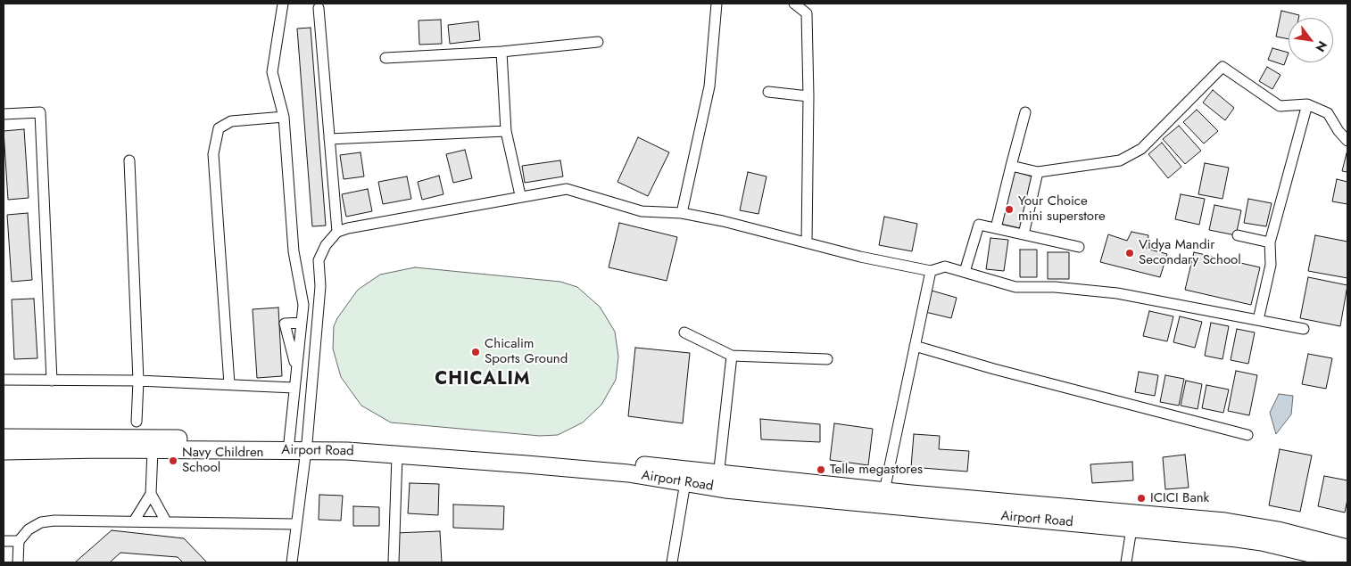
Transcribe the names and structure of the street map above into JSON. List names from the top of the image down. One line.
{"streets":{"highway":["Airport Road"]},"districts":["CHICALIM"],"places":["Your Choice mini superstore","Vidya Mandir Secondary School","Chicalim Sports Ground","Navy Children School","Telle megastores","ICICI Bank"],"north":"bottom right"}
